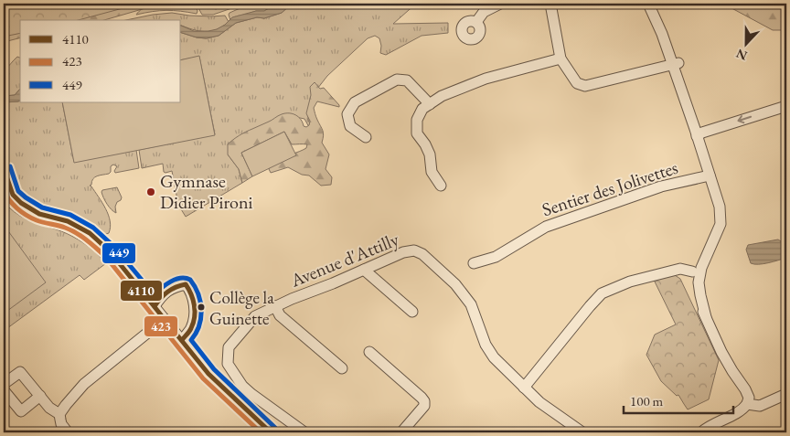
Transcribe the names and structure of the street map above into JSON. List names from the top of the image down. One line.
{"streets":{"street":["Sentier des Jolivettes","Avenue d'Attilly"]},"places":["Gymnase Didier Pironi","Collège la Guinette"],"lines":["transit line 449","transit line 4110","transit line 423"],"legend":["4110","423","449"],"scale_bar":"100 m","north":"bottom"}
